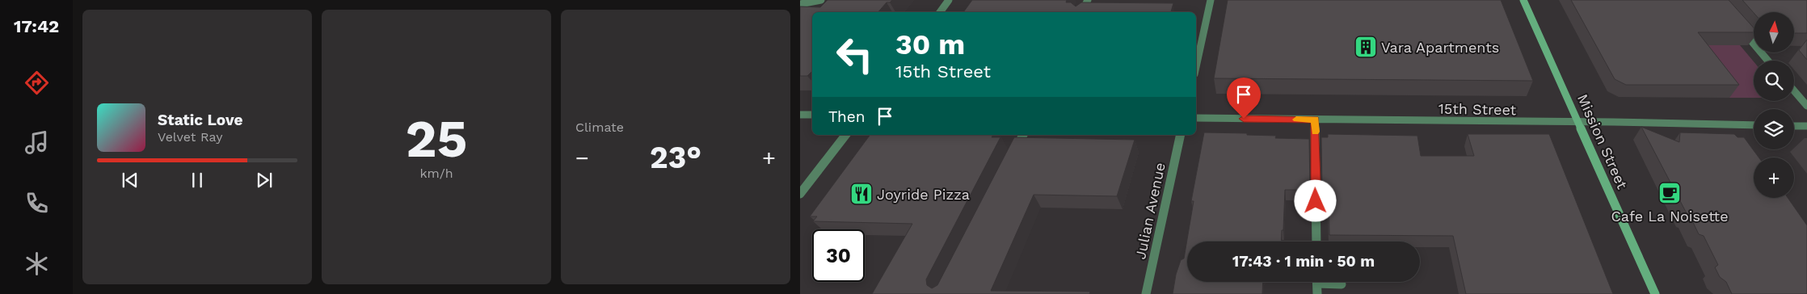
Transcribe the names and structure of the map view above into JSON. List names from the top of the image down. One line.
{"streets":{"main road":["Mission Street"],"street":["15th Street","Julian Avenue"]},"crossings":[["15th Street","Mission Street"]],"places":{"building":["Vara Apartments"],"cafe":["Cafe La Noisette"],"restaurant":["Joyride Pizza"]},"north":"top","page":{"tabs":"17:42","tile":[["25","km/h"],"Climate"],"map_buttons":"+","turn":["30 m","15th Street"],"then":"Then","song":["Static Love","Velvet Ray"],"heat":["−","23°","+"],"limit":"30","trip":"17:43 · 1 min · 50 m"}}
